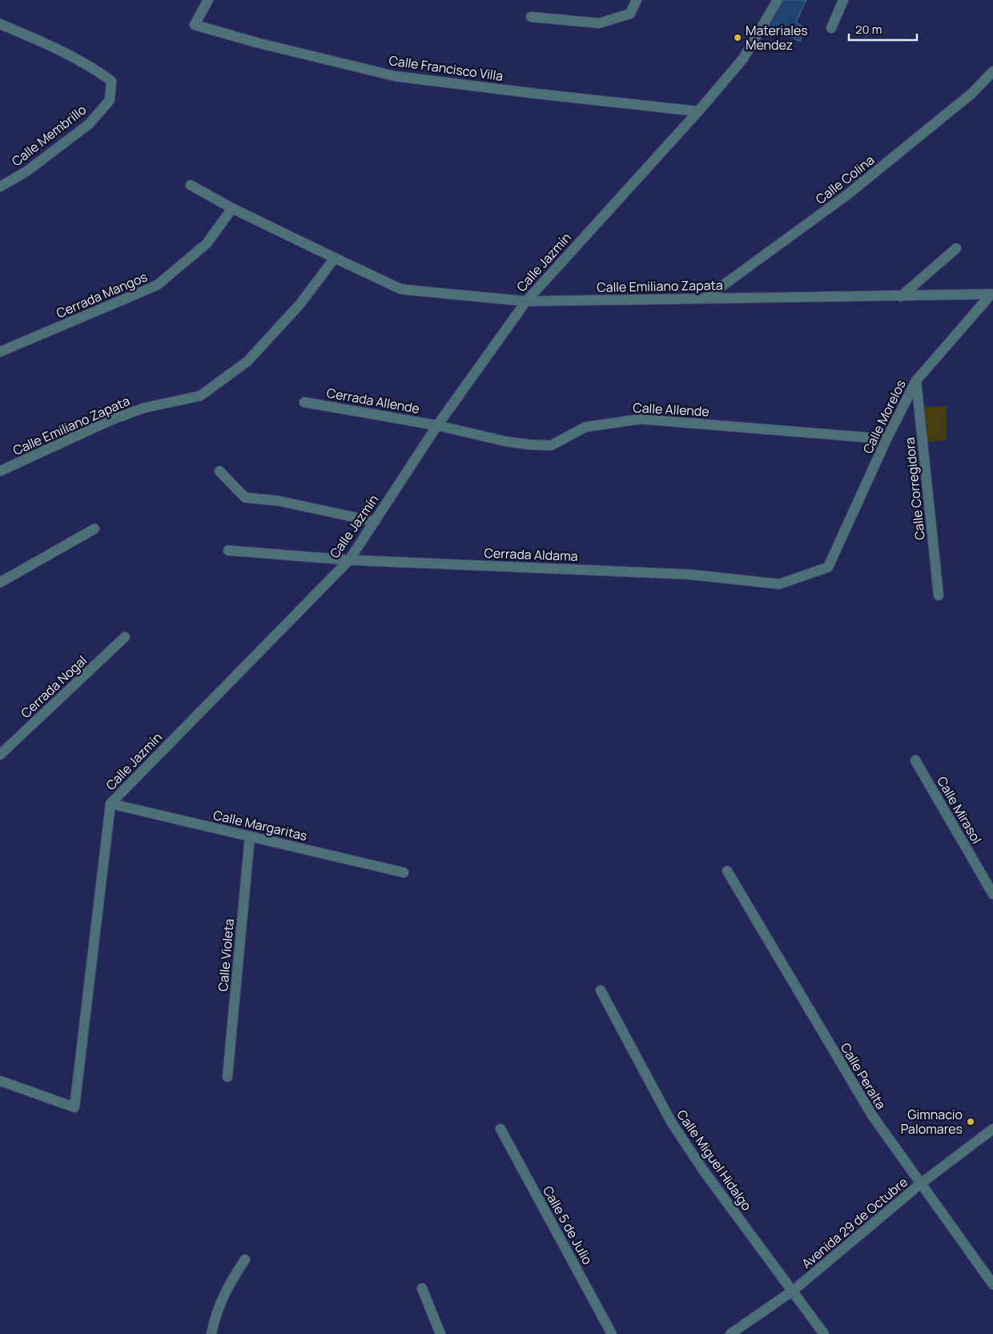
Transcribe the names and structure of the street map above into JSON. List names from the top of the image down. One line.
{"streets":{"street":["Calle Francisco Villa","Calle Membrillo","Calle Colina","Calle Jazmín","Calle Emiliano Zapata","Cerrada Mangos","Cerrada Allende","Calle Allende","Calle Morelos","Calle Corregidora","Cerrada Aldama","Cerrada Nogal","Calle Mirasol","Calle Margaritas","Calle Violeta","Calle Peralta","Calle Miguel Hidalgo","Avenida 29 de Octubre","Calle 5 de Julio"]},"crossings":[["Calle Francisco Villa","Calle Jazmín"],["Calle Colina","Calle Emiliano Zapata"],["Calle Jazmín","Calle Emiliano Zapata"],["Calle Jazmín","Cerrada Allende"],["Calle Jazmín","Calle Allende"],["Calle Jazmín","Cerrada Aldama"],["Calle Jazmín","Calle Margaritas"],["Calle Emiliano Zapata","Cerrada Mangos"],["Calle Emiliano Zapata","Calle Morelos"],["Cerrada Allende","Calle Allende"],["Calle Allende","Calle Morelos"],["Calle Morelos","Calle Corregidora"],["Calle Morelos","Cerrada Aldama"],["Calle Margaritas","Calle Violeta"],["Calle Peralta","Avenida 29 de Octubre"],["Calle Miguel Hidalgo","Avenida 29 de Octubre"]],"places":["Materiales Mendez","Gimnacio Palomares"],"scale_bar":"20 m"}
